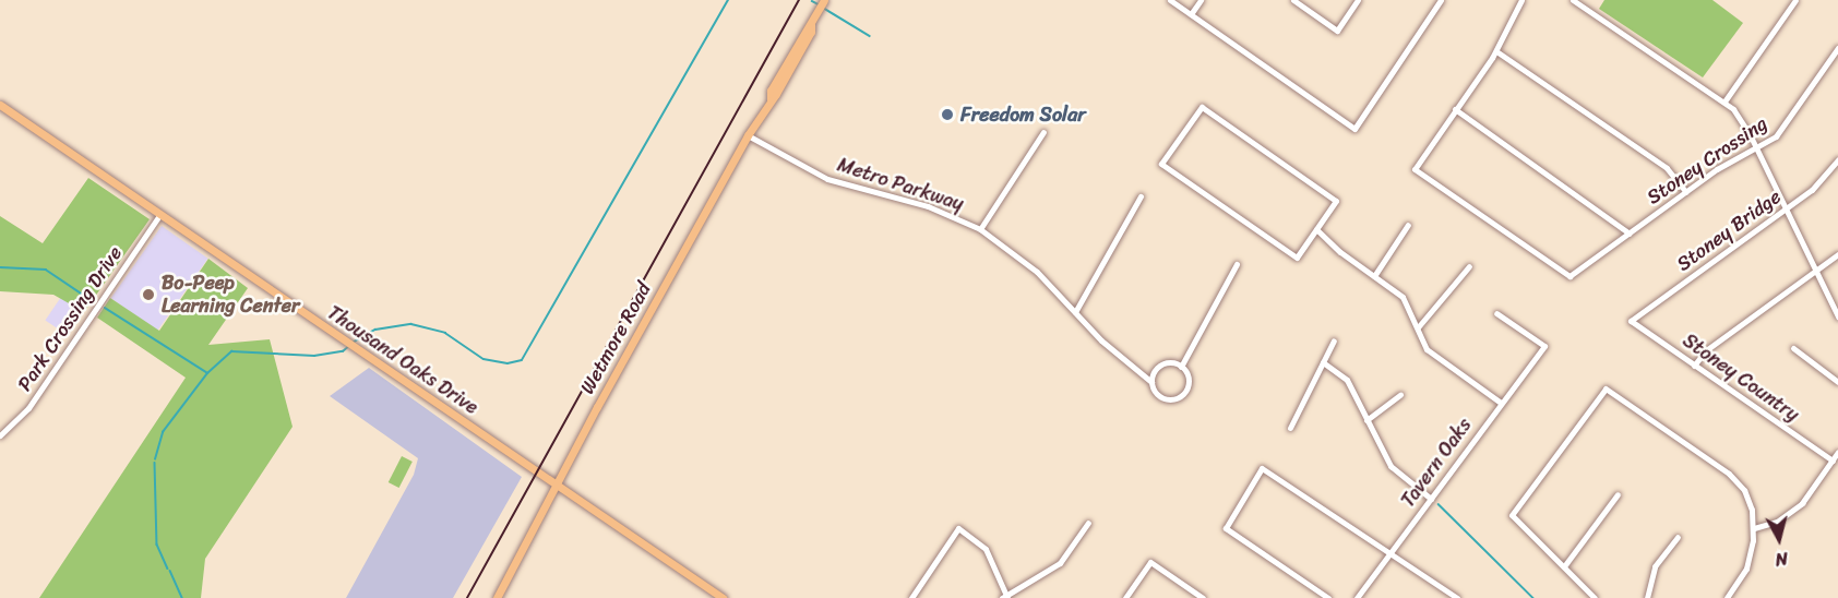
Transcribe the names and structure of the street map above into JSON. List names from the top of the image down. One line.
{"streets":{"main road":["Wetmore Road","Thousand Oaks Drive"],"street":["Stoney Crossing","Metro Parkway","Stoney Bridge","Park Crossing Drive","Stoney Country","Tavern Oaks"]},"crossings":[["Metro Parkway","Wetmore Road"],["Stoney Bridge","Stoney Country"],["Park Crossing Drive","Thousand Oaks Drive"],["Wetmore Road","Thousand Oaks Drive"]],"places":["Freedom Solar","Bo-Peep Learning Center"],"north":"bottom"}
